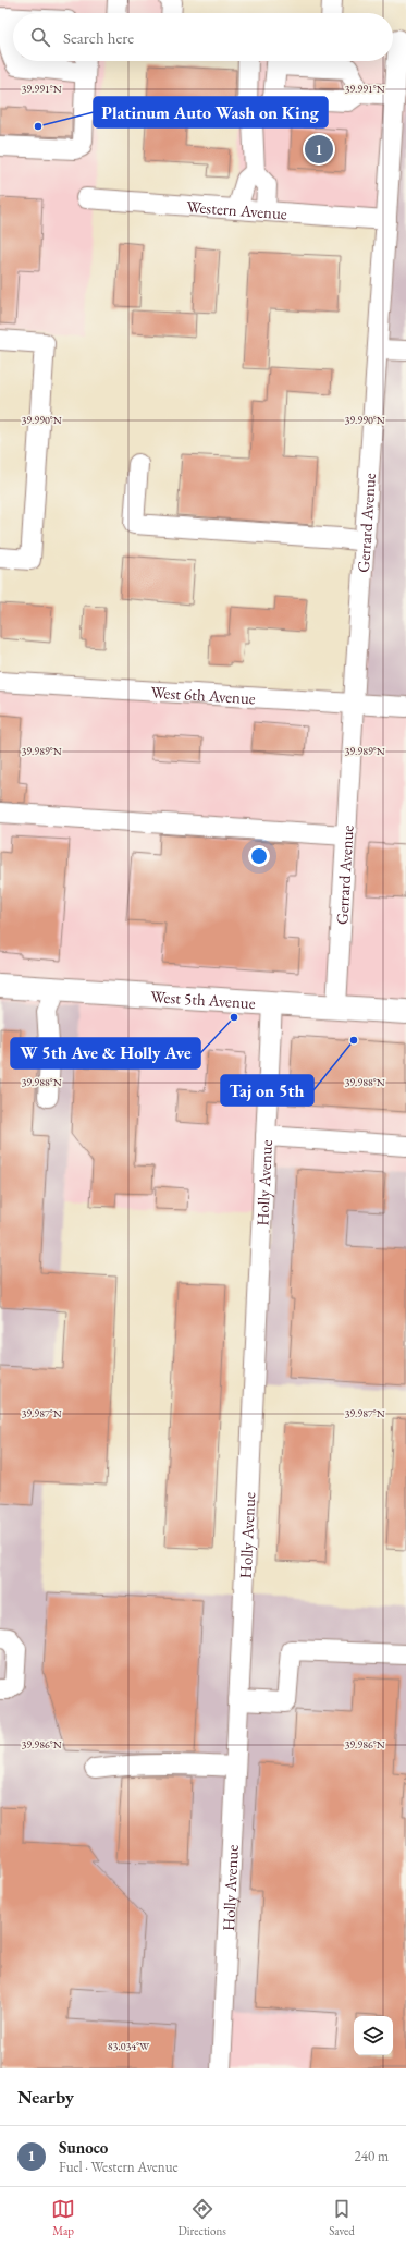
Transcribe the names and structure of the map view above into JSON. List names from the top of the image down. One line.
{"streets":{"main road":["West 5th Avenue"],"street":["Western Avenue","Gerrard Avenue","West 6th Avenue","Holly Avenue"]},"crossings":[["Western Avenue","Gerrard Avenue"],["Gerrard Avenue","West 6th Avenue"],["Gerrard Avenue","West 5th Avenue"],["West 5th Avenue","Holly Avenue"]],"places":["Platinum Auto Wash on King","W 5th Ave & Holly Ave","Taj on 5th"],"page":{"search":"Search here","pins":"1","heading":"Nearby","list":[{"mark":"1","name":"Sunoco","note":"Fuel · Western Avenue","value":"240 m"}],"nav":["Map","Directions","Saved"]},"coordinates":["39.991°N","39.990°N","39.989°N","39.988°N","39.987°N","39.986°N","83.034°W"]}
